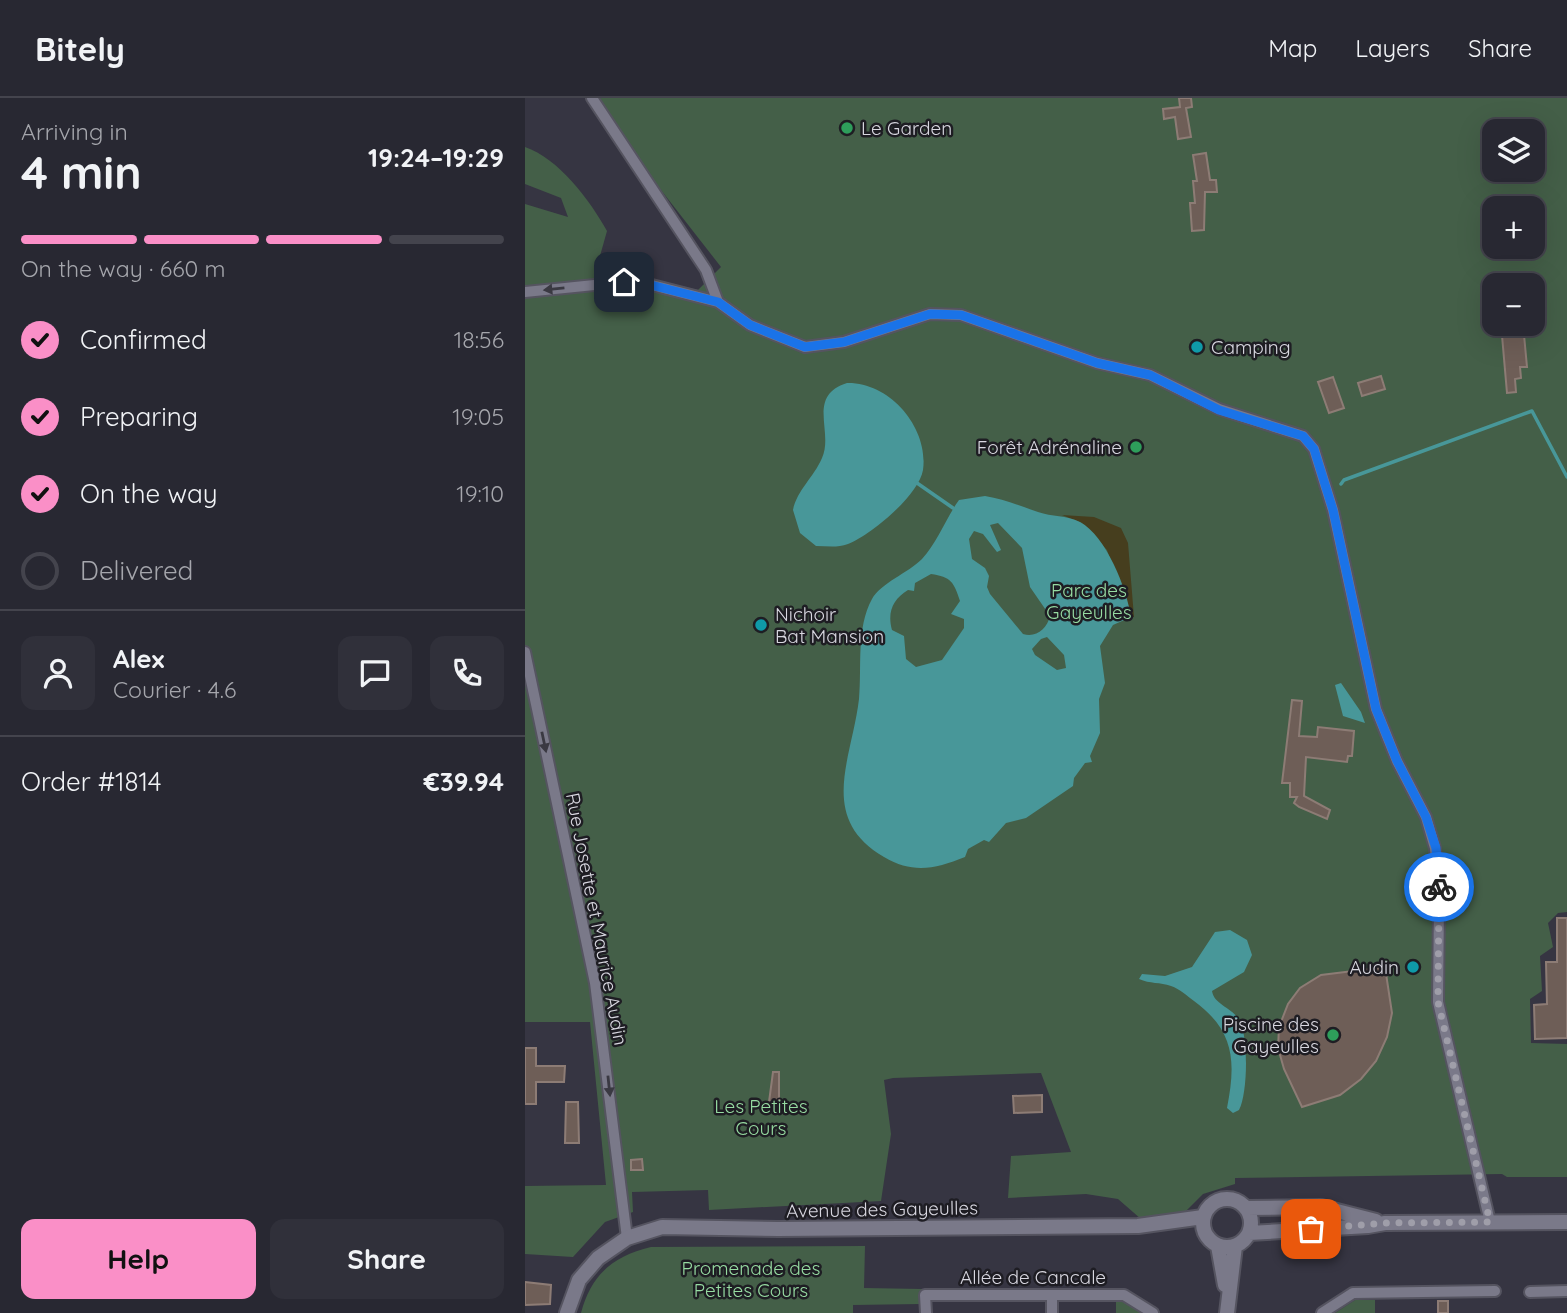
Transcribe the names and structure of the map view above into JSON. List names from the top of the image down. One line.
{"streets":{"street":["Rue Josette et Maurice Audin","Avenue des Gayeulles","Allée de Cancale"]},"crossings":[["Rue Josette et Maurice Audin","Avenue des Gayeulles"]],"one_way":["Rue Josette et Maurice Audin"],"parks":["Parc des Gayeulles","Les Petites Cours","Promenade des Petites Cours"],"places":["Le Garden","Camping","Forêt Adrénaline","Nichoir Bat Mansion","Audin","Piscine des Gayeulles"],"page":{"header":"Bitely","nav":["Map","Layers","Share"],"heading":["4 min","Arriving in","19:24–19:29"],"panel":["Alex","Courier · 4.6","Order #1814","€39.94"],"map_buttons":["+","−"],"bar":"On the way · 660 m","list":[["Confirmed","18:56"],["Preparing","19:05"],["On the way","19:10"],"Delivered"],"buttons":["Help","Share"]}}
